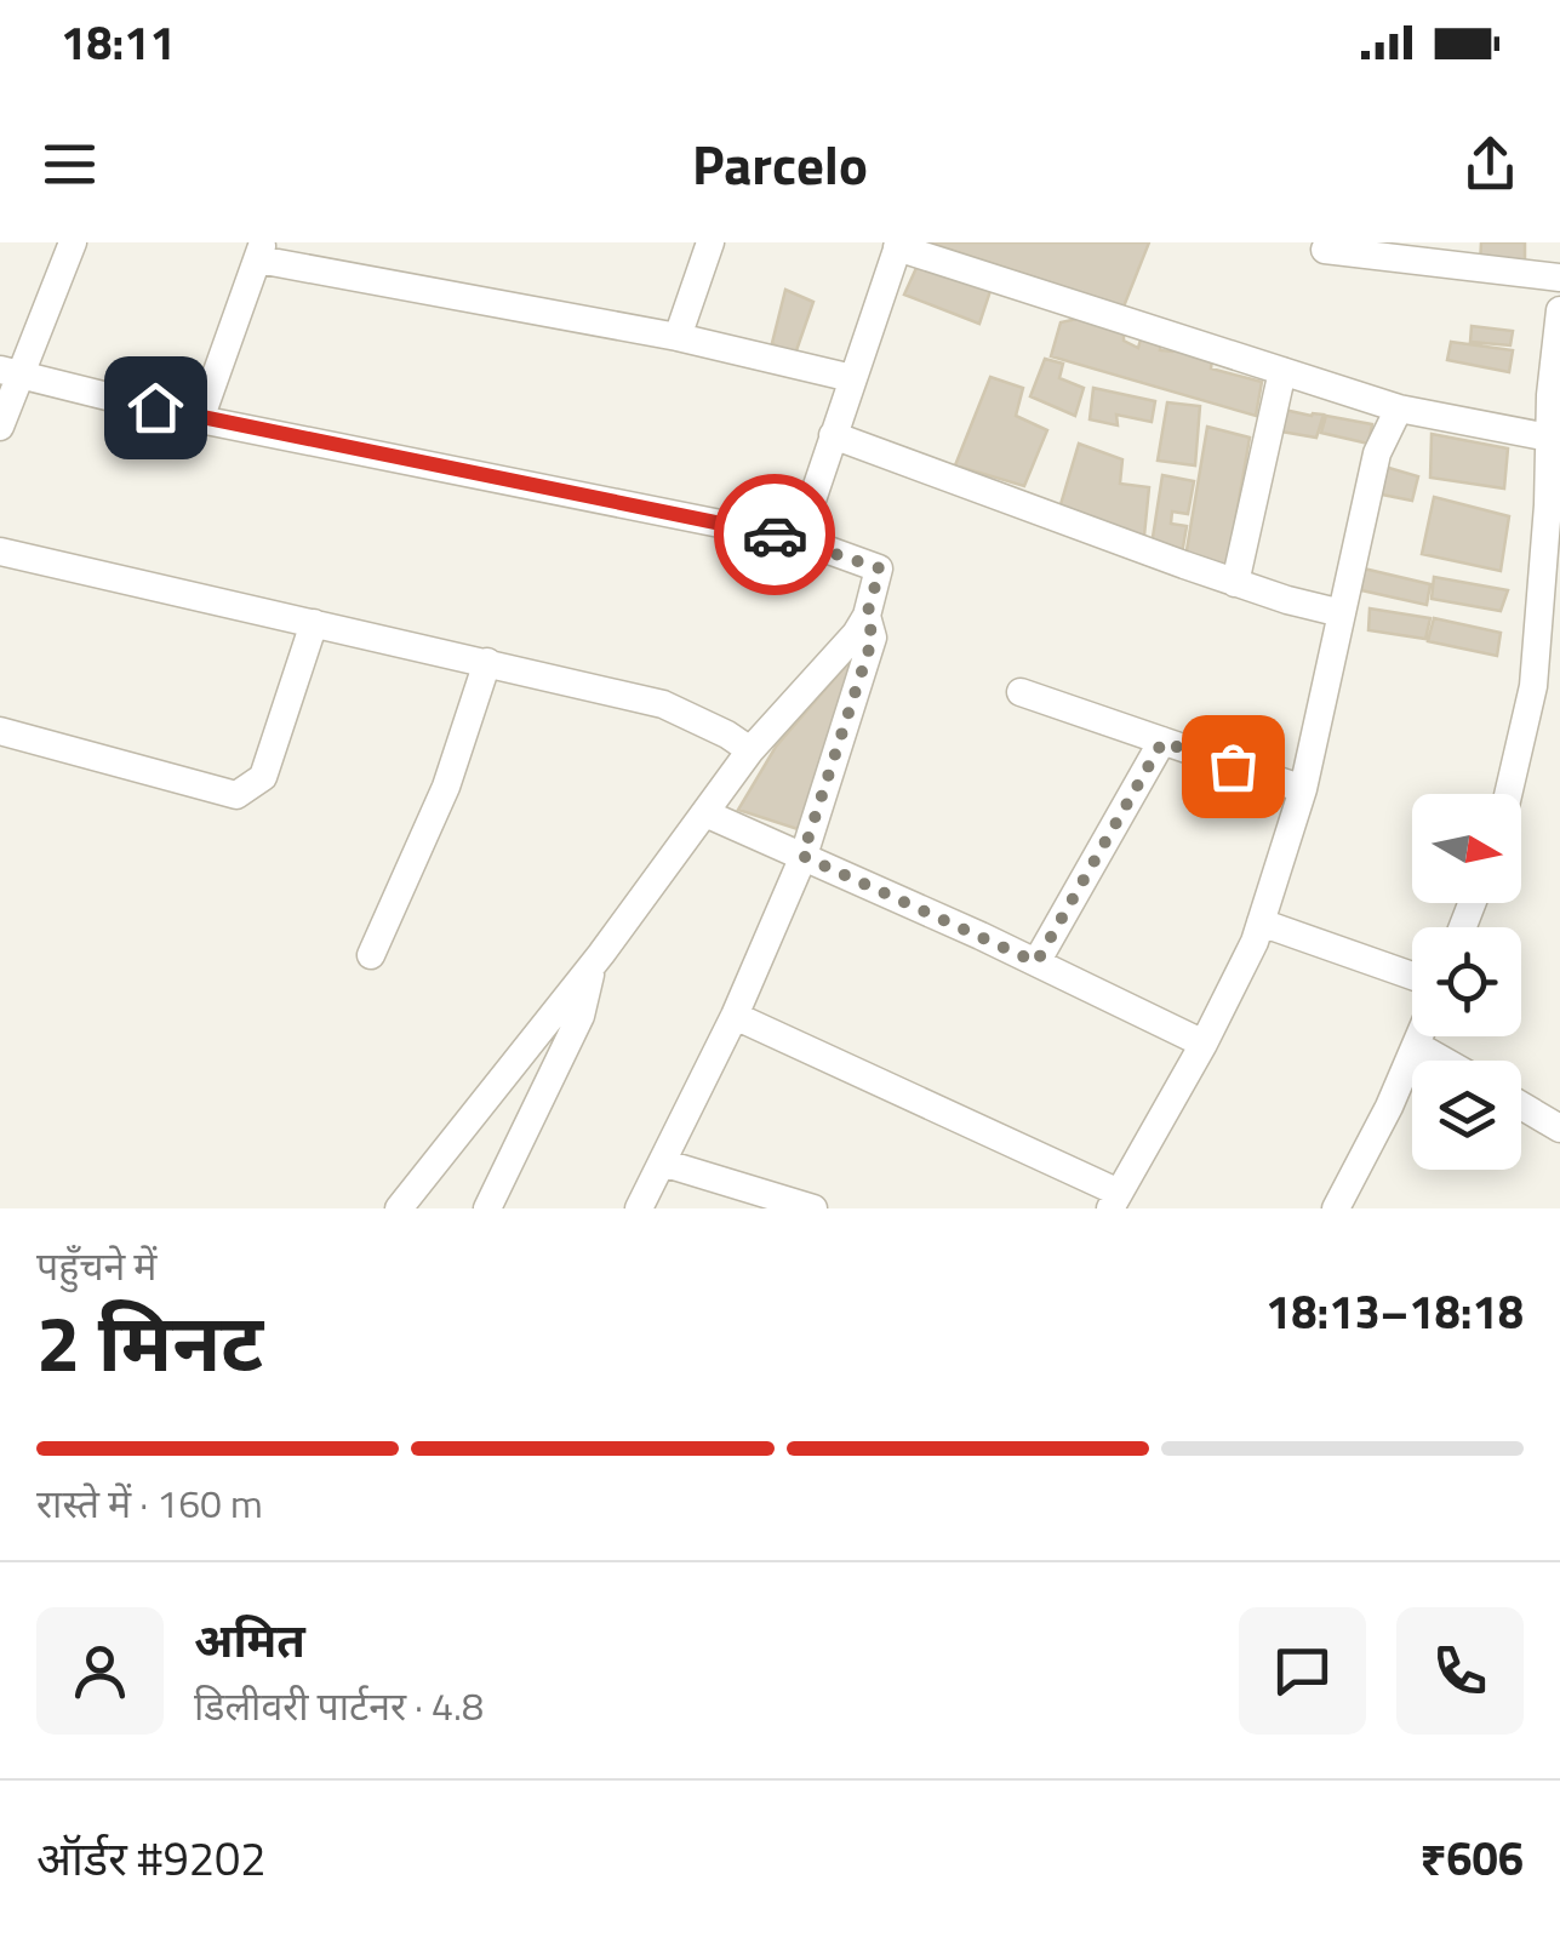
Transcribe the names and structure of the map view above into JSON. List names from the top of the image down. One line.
{"north":"right","page":{"status":"18:11","header":"Parcelo","heading":["2 मिनट","पहुँचने में","18:13–18:18"],"panel":["अमित","डिलीवरी पार्टनर · 4.8","ऑर्डर #9202","₹606"],"bar":"रास्ते में · 160 m"}}
